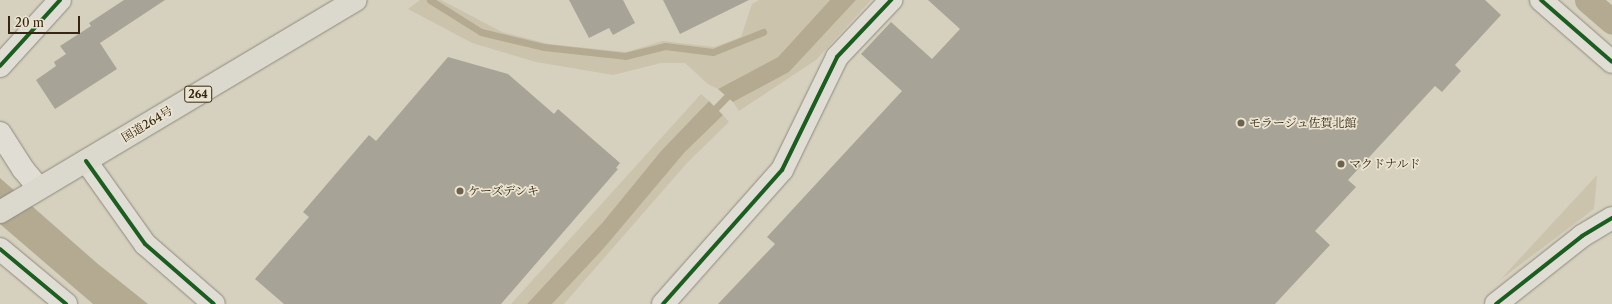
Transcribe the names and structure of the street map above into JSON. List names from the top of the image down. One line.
{"streets":{"highway":["264","国道264号"]},"places":["モラージュ佐賀北館","マクドナルド","ケーズデンキ"],"scale_bar":"20 m"}
